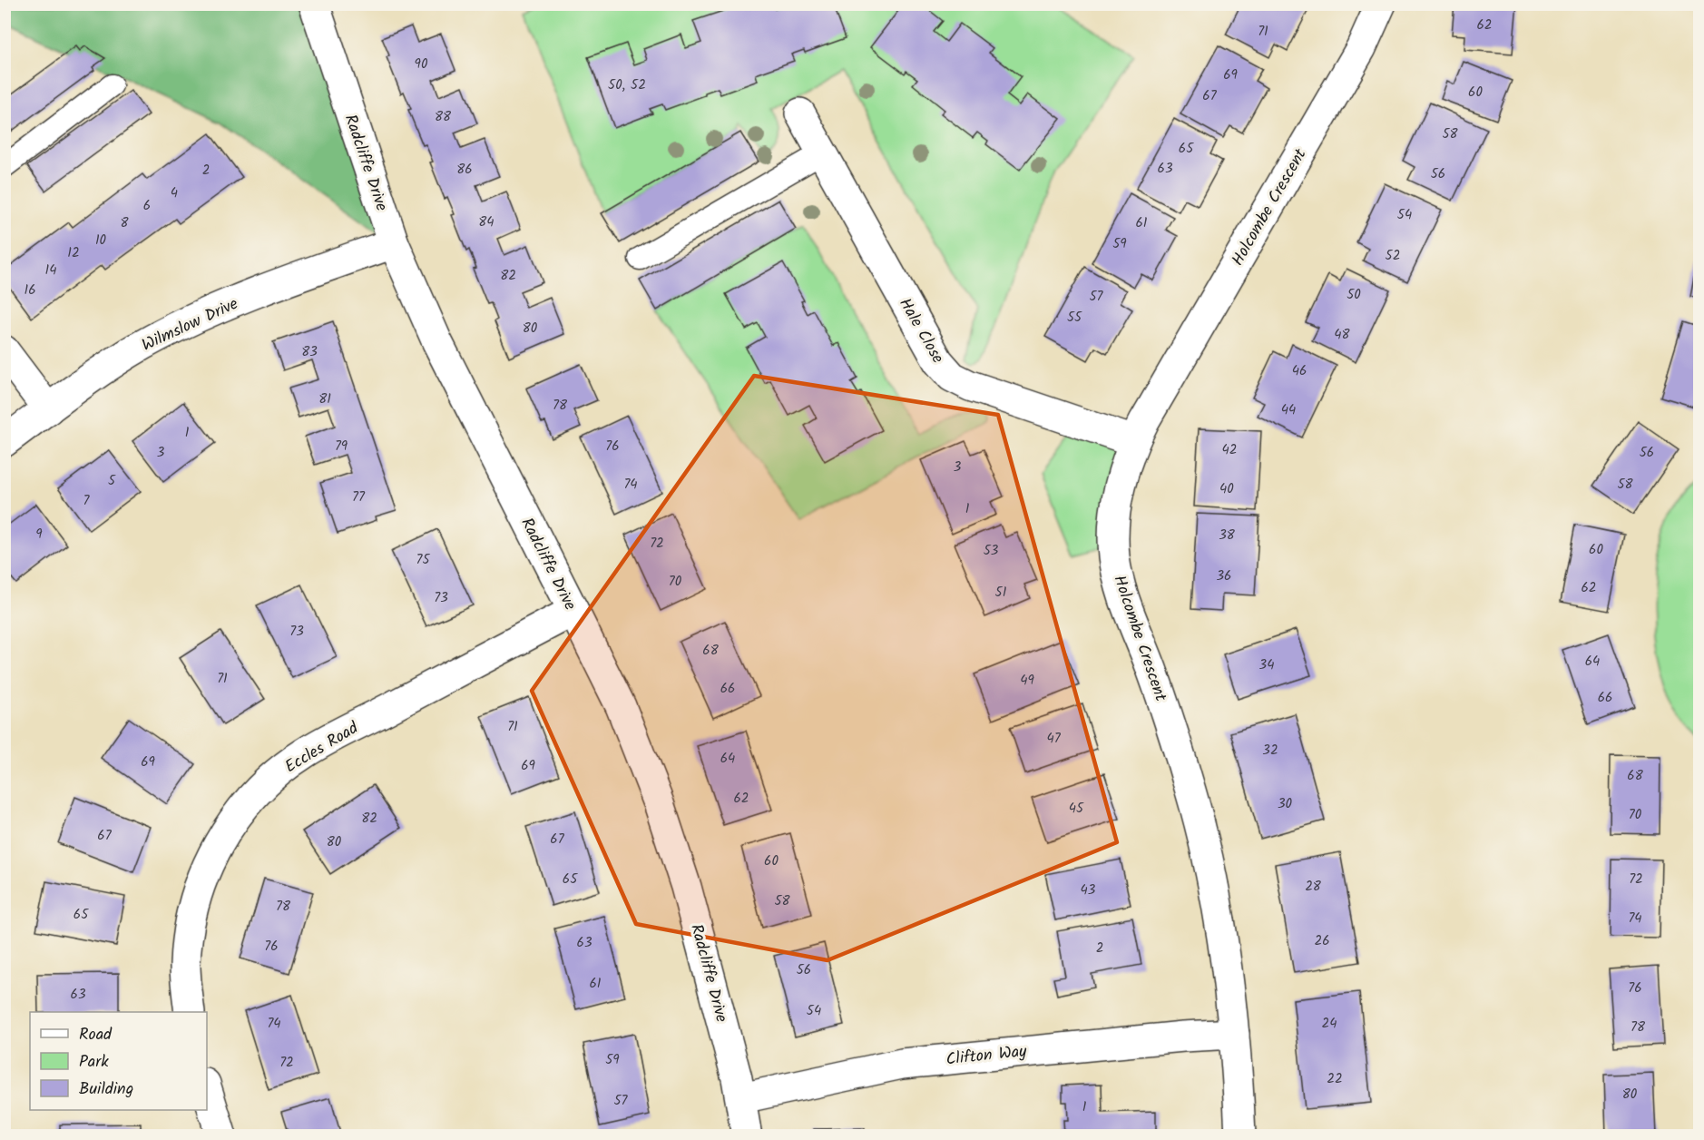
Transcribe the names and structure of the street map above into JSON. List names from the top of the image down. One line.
{"streets":{"street":["Radcliffe Drive","Holcombe Crescent","Wilmslow Drive","Hale Close","Eccles Road","Clifton Way"]},"crossings":[["Radcliffe Drive","Wilmslow Drive"],["Radcliffe Drive","Eccles Road"],["Radcliffe Drive","Clifton Way"],["Holcombe Crescent","Hale Close"],["Holcombe Crescent","Clifton Way"]],"house_numbers":["62","71","90","69","50, 52","60","67","88","58","65","63","86","2","56","4","6","54","84","8","61","10","59","12","52","14","82","16","50","57","55","80","48","83","46","81","78","44","1","79","76","42","3","56","3","5","74","58","40","77","7","1","9","38","72","60","53","75","36","70","62","51","73","73","68","64","34","71","49","66","66","71","47","32","64","69","69","68","62","30","45","70","82","67","67","80","60","65","72","28","43","58","78","65","74","26","63","76","2","56","61","76","63","54","74","24","78","59","72","22","80","57","1"],"legend":["Road","Park","Building"]}
